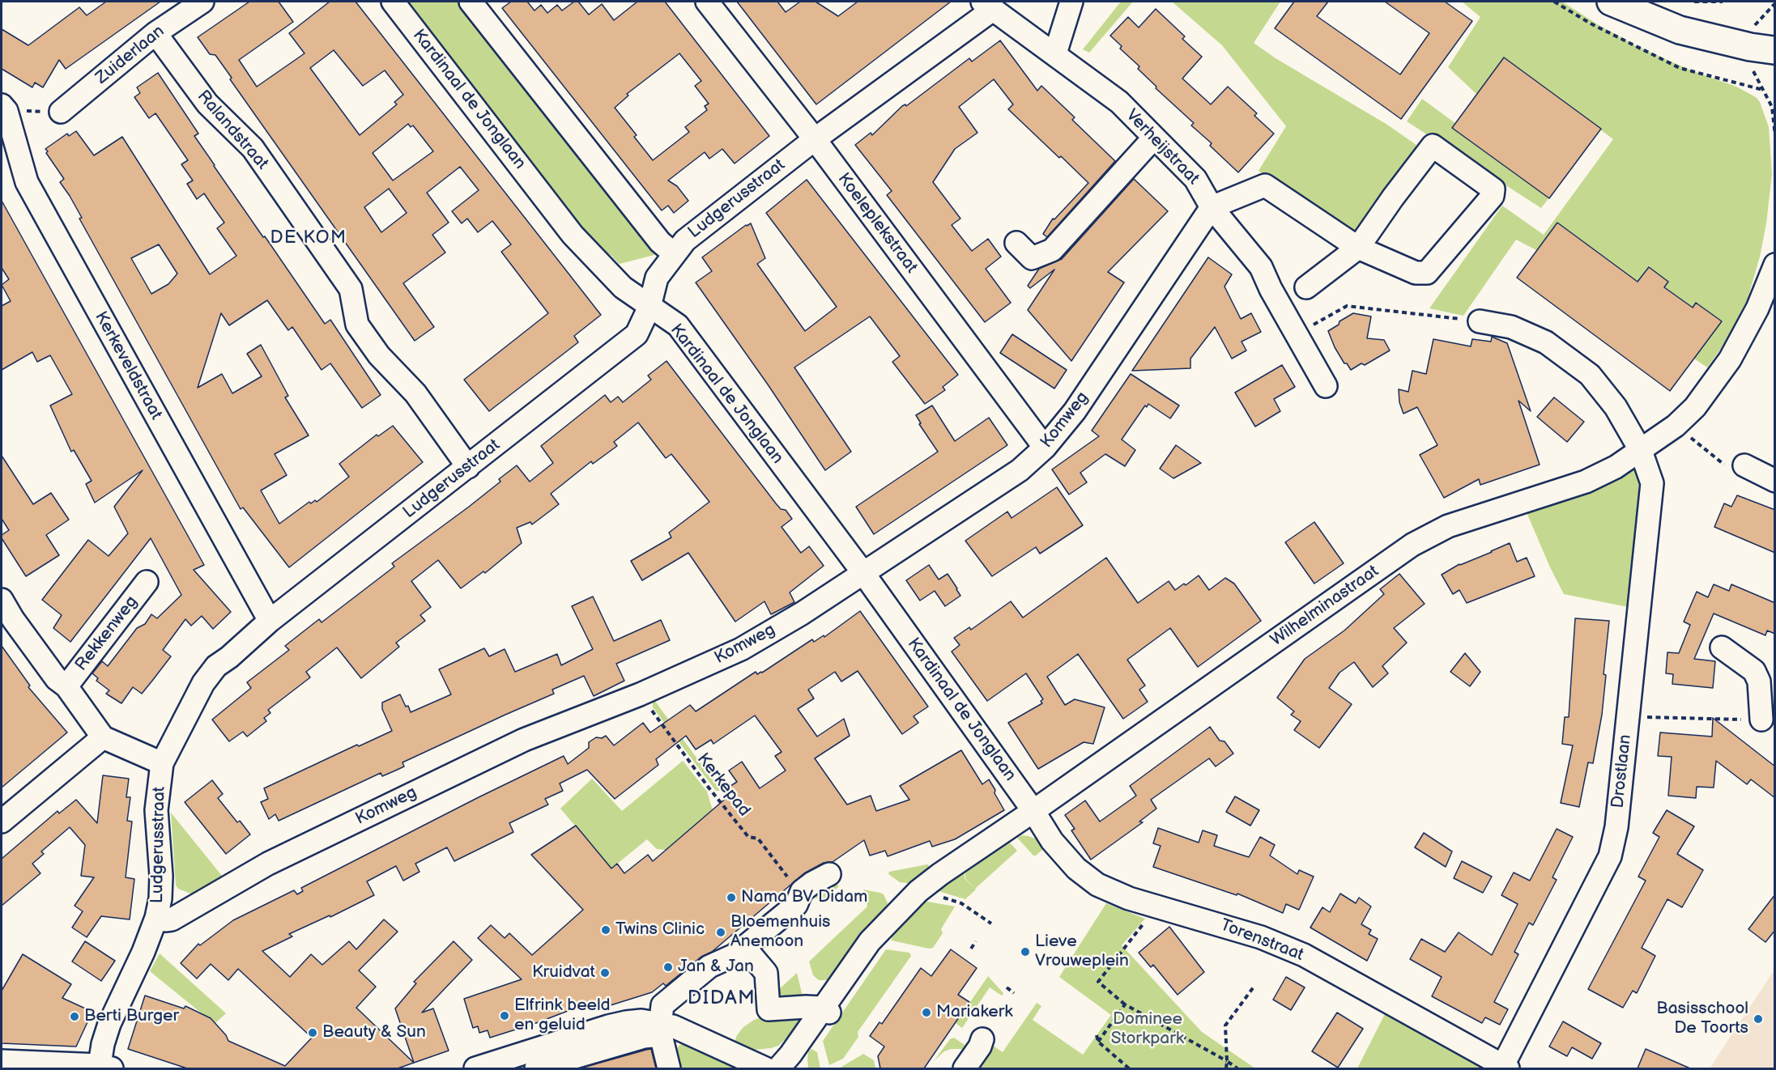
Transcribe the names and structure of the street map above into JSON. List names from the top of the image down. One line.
{"streets":{"street":["Zuiderlaan","Kardinaal de Jonglaan","Ralandstraat","Verheijstraat","Ludgerusstraat","Koeleplekstraat","Kerkeveldstraat","Komweg","Wilhelminastraat","Rekkenweg","Drostlaan","Torenstraat"],"path":["Kerkepad"]},"crossings":[["Zuiderlaan","Ralandstraat"],["Kardinaal de Jonglaan","Ludgerusstraat"],["Kardinaal de Jonglaan","Komweg"],["Kardinaal de Jonglaan","Wilhelminastraat"],["Kardinaal de Jonglaan","Torenstraat"],["Ralandstraat","Ludgerusstraat"],["Verheijstraat","Ludgerusstraat"],["Verheijstraat","Komweg"],["Ludgerusstraat","Koeleplekstraat"],["Ludgerusstraat","Kerkeveldstraat"],["Ludgerusstraat","Komweg"],["Koeleplekstraat","Komweg"],["Komweg","Kerkepad"],["Wilhelminastraat","Drostlaan"],["Wilhelminastraat","Torenstraat"],["Drostlaan","Torenstraat"]],"districts":["DE KOM","DIDAM"],"parks":["Dominee Storkpark"],"places":["Nama BV Didam","Twins Clinic","Bloemenhuis Anemoon","Lieve Vrouweplein","Jan & Jan","Kruidvat","Mariakerk","Elfrink beeld en geluid","Berti Burger","Basisschool De Toorts","Beauty & Sun"]}
